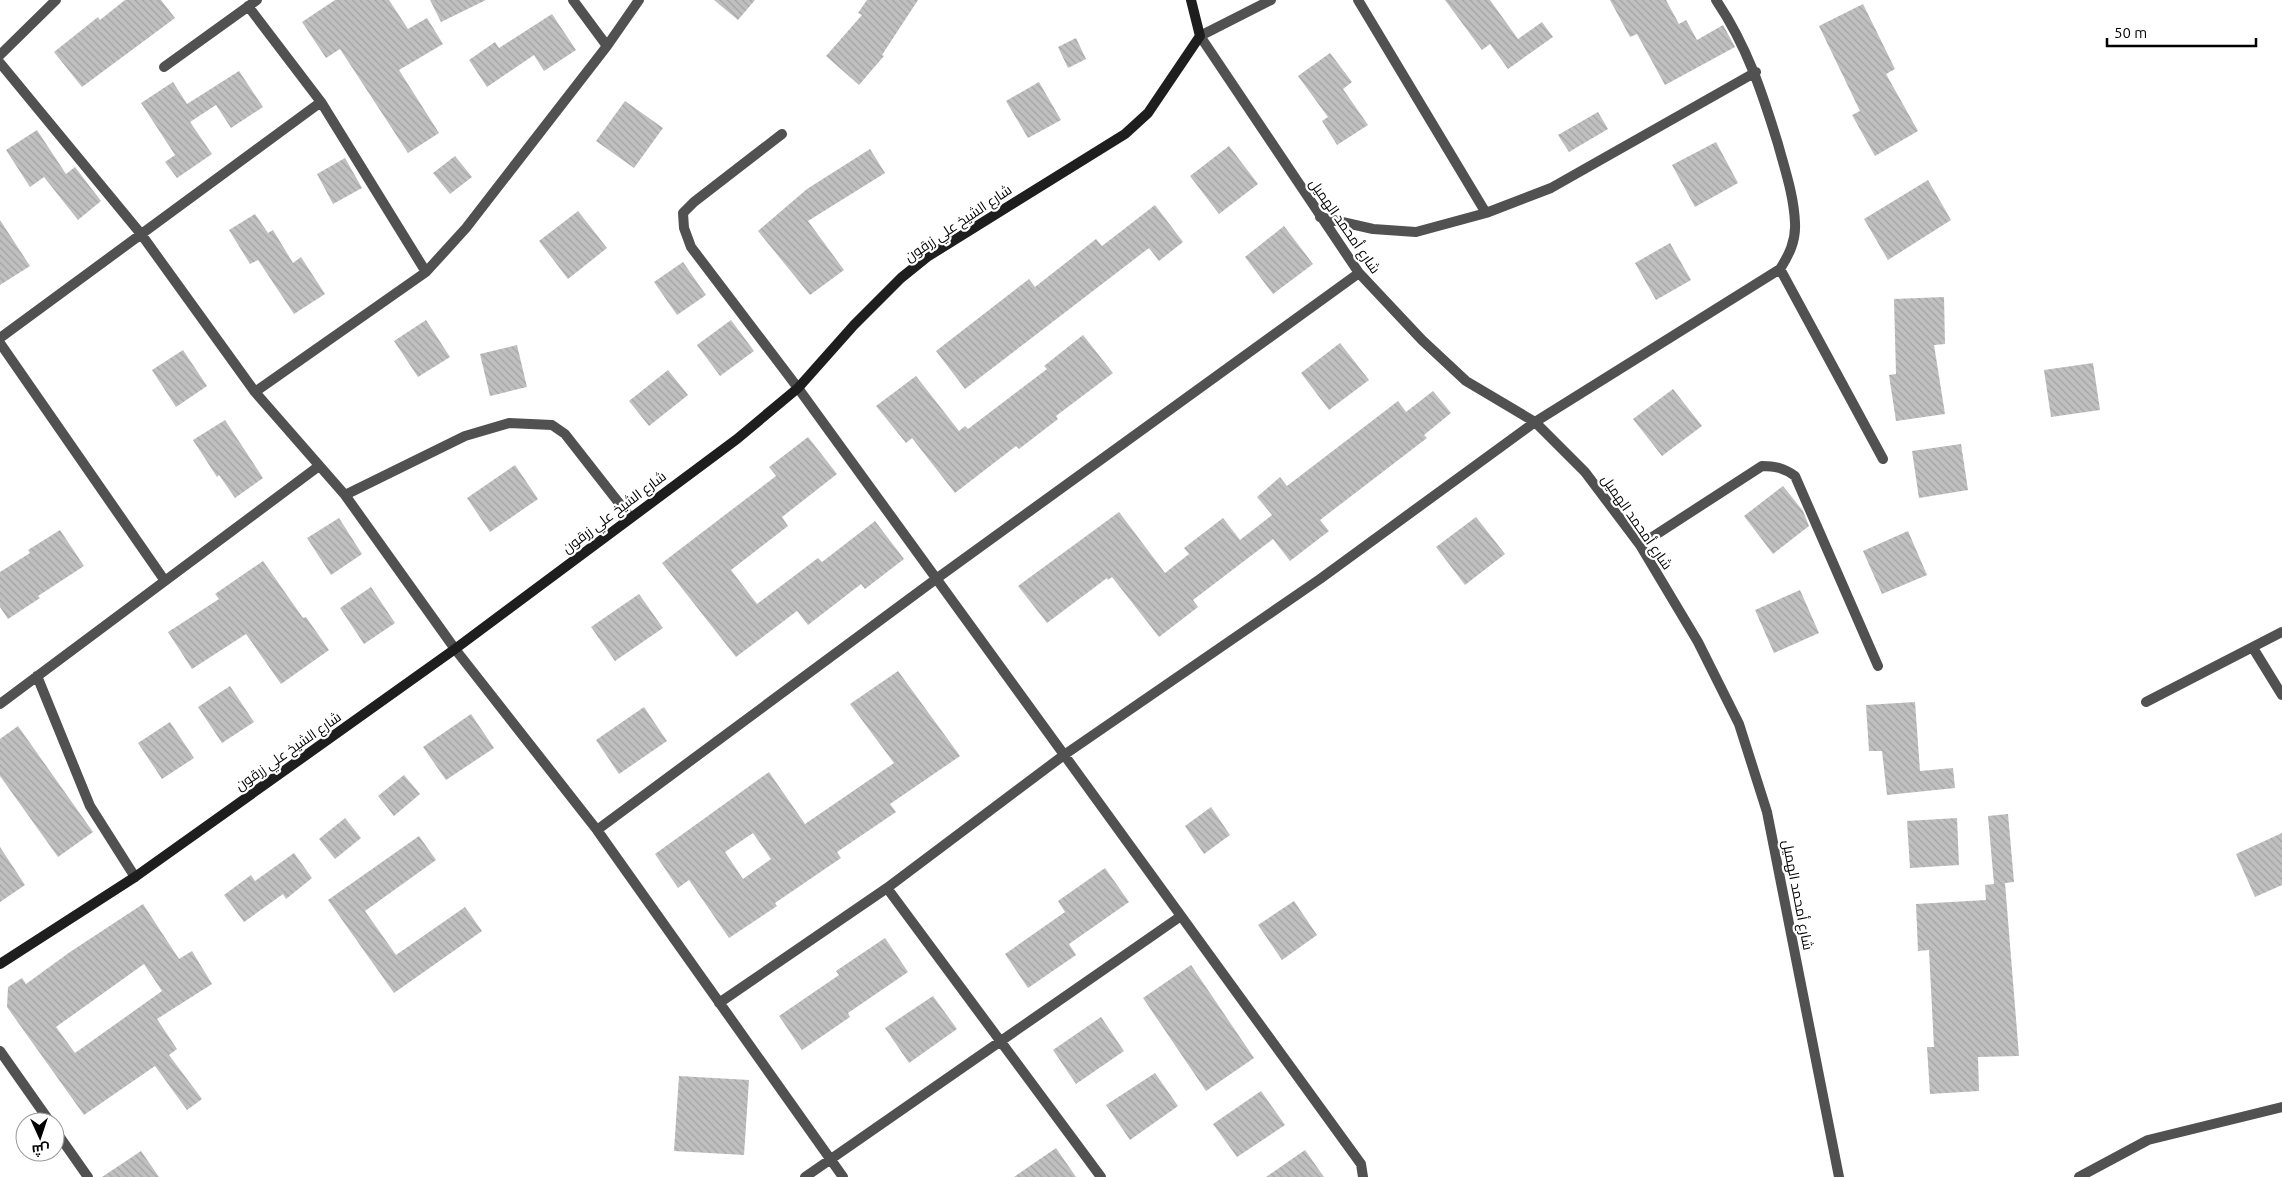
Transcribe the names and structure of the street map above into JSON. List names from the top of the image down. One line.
{"streets":{"main road":["شارع الشيخ علي زرقون"],"street":["شارع أمحمد الهميل"]},"crossings":[["شارع الشيخ علي زرقون","شارع أمحمد الهميل"]],"scale_bar":"50 m","north":"bottom"}
